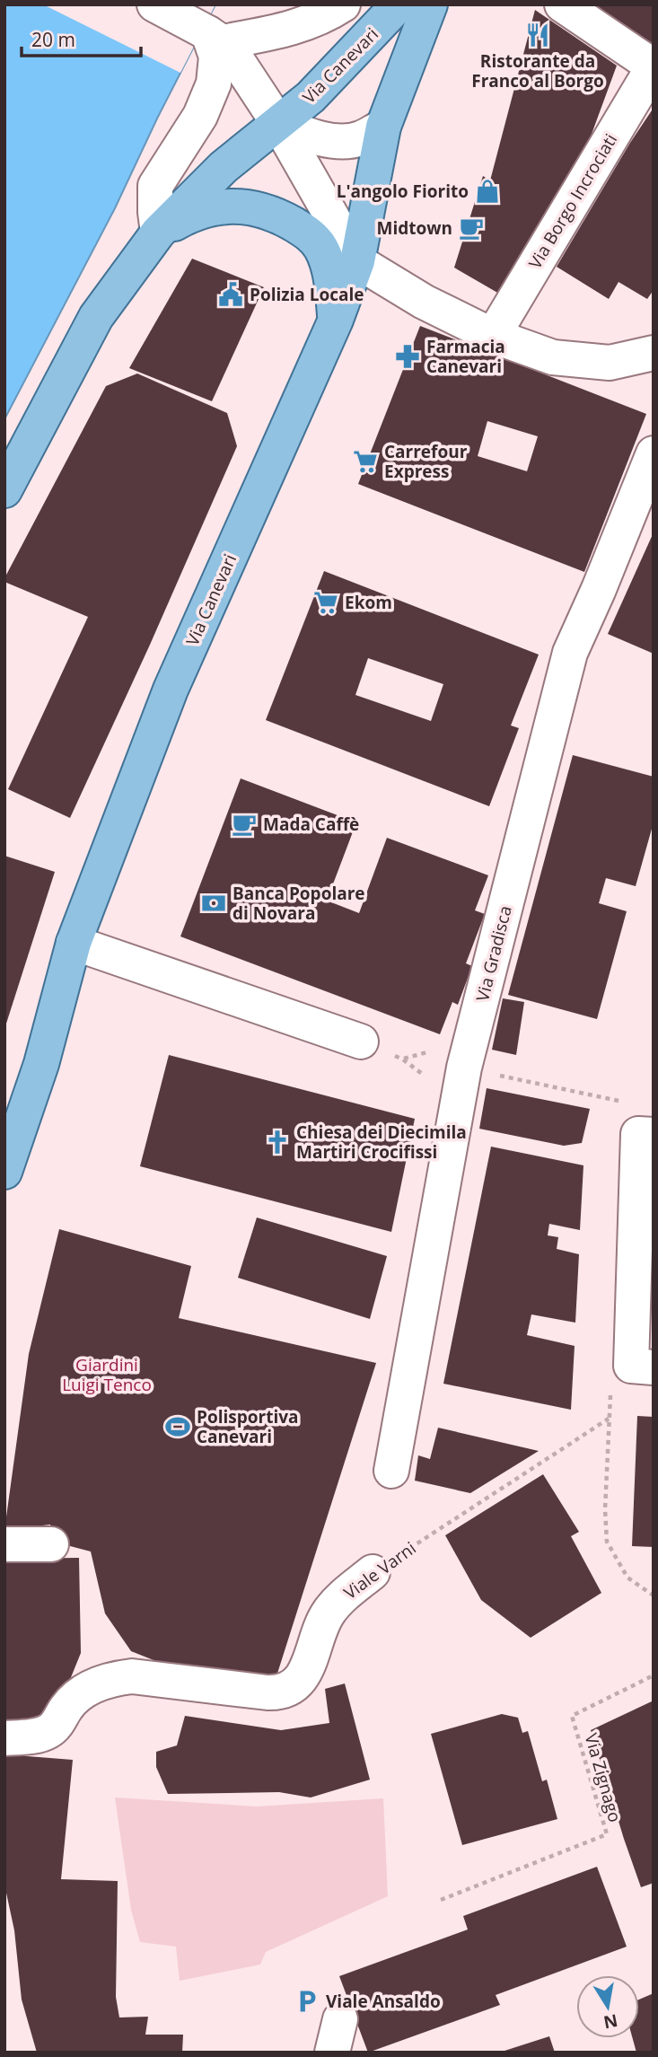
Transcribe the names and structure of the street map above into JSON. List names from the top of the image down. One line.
{"streets":{"main road":["Via Canevari"],"street":["Via Borgo Incrociati","Via Gradisca","Viale Varni"],"path":["Via Zignago"]},"parks":["Giardini Luigi Tenco"],"places":{"restaurant":["Ristorante da Franco al Borgo"],"shop":["L'angolo Fiorito"],"cafe":["Midtown","Mada Caffè"],"public building":["Polizia Locale"],"pharmacy":["Farmacia Canevari"],"supermarket":["Carrefour Express","Ekom"],"bank":["Banca Popolare di Novara"],"church":["Chiesa dei Diecimila Martiri Crocifissi"],"sports":["Polisportiva Canevari"],"parking":["Viale Ansaldo"]},"scale_bar":"20 m","north":"bottom"}
